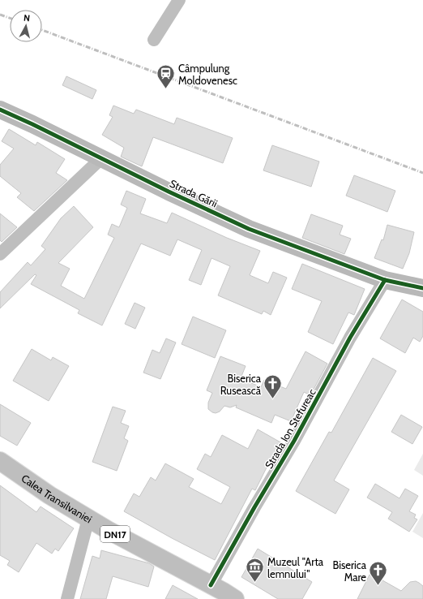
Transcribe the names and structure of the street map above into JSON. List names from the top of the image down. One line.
{"streets":{"highway":["Calea Transilvaniei","DN17"],"street":["Strada Gării","Strada Ion Stefureac"]},"crossings":[["Strada Gării","Strada Ion Stefureac"],["Strada Ion Stefureac","Calea Transilvaniei"]],"places":{"station":["Câmpulung Moldovenesc"],"church":["Biserica Rusească","Biserica Mare"],"museum":["Muzeul \"Arta lemnului\""]},"north":"top"}
